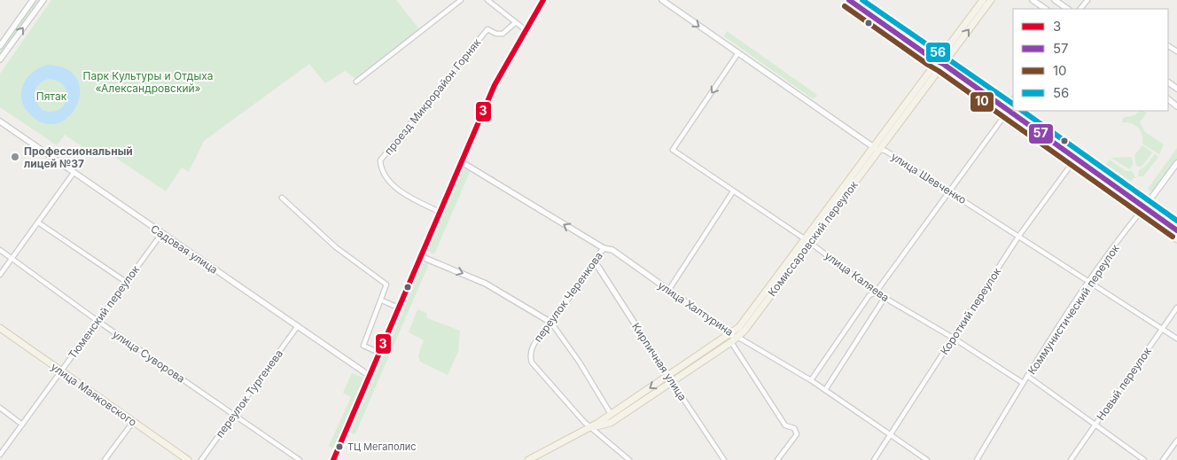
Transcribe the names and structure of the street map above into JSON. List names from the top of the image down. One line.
{"streets":{"main road":["Комиссаровский переулок","улица Маяковского"],"street":["проезд Микрорайон Горняк","улица Шевченко","Садовая улица","улица Каляева","переулок Черенкова","улица Халтурина","Коммунистический переулок","Короткий переулок","Тюменский переулок","улица Суворова","Кирпичная улица","Новый переулок","переулок Тургенева"]},"crossings":[["улица Шевченко","Комиссаровский переулок"],["улица Шевченко","улица Каляева"],["улица Шевченко","Коммунистический переулок"],["улица Шевченко","Короткий переулок"],["улица Шевченко","Новый переулок"],["Комиссаровский переулок","улица Каляева"],["Комиссаровский переулок","переулок Черенкова"],["Комиссаровский переулок","улица Халтурина"],["Комиссаровский переулок","Кирпичная улица"],["Садовая улица","Тюменский переулок"],["Садовая улица","переулок Тургенева"],["улица Каляева","Коммунистический переулок"],["улица Каляева","Короткий переулок"],["переулок Черенкова","улица Халтурина"],["переулок Черенкова","Кирпичная улица"],["улица Халтурина","Короткий переулок"],["Тюменский переулок","улица Суворова"],["Тюменский переулок","улица Маяковского"],["улица Суворова","переулок Тургенева"]],"parks":["Парк Культуры и Отдыха «Александровский»","Пятак"],"places":["Профессиональный лицей №37","ТЦ Мегаполис"],"lines":["transit line 3","transit line 57","transit line 56","transit line 10"],"legend":["3","57","10","56"]}
